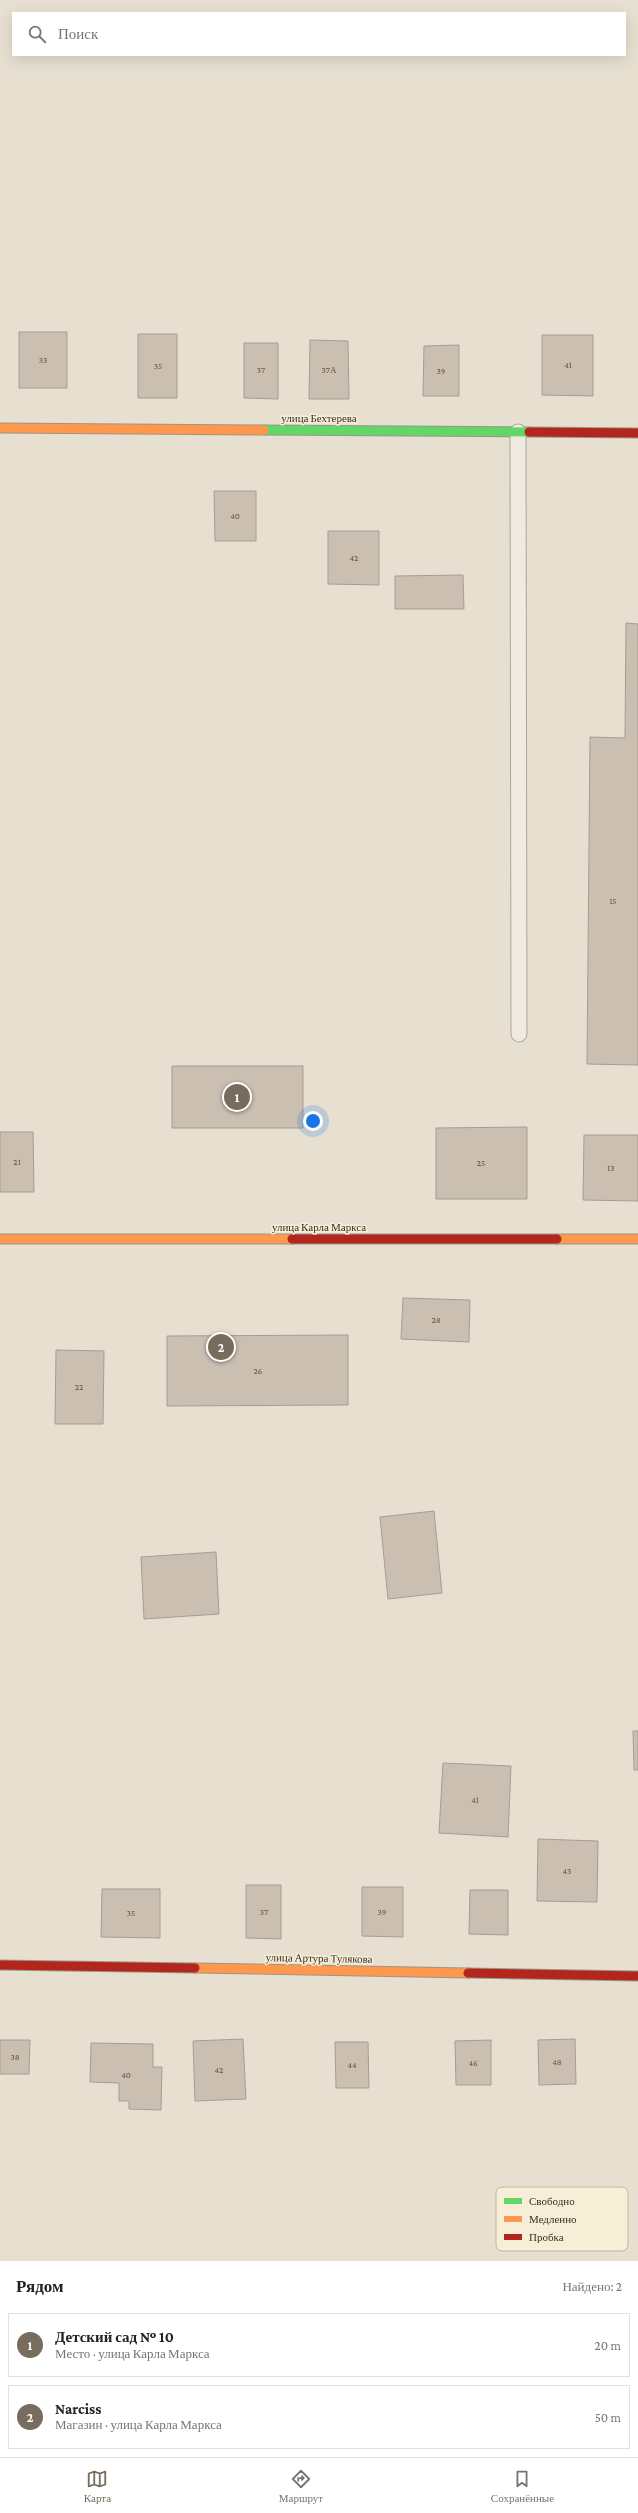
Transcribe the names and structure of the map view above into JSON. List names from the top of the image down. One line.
{"streets":{"street":["улица Бехтерева","улица Карла Маркса","улица Артура Тулякова"]},"house_numbers":["33","41","35","37","37А","39","40","42","15","21","25","13","28","26","22","41","43","37","39","35","38","48","46","44","42","40"],"legend":["Свободно","Медленно","Пробка"],"page":{"search":"Поиск","pins":["1","2"],"heading":["Рядом","Найдено: 2"],"list":[{"mark":"1","name":"Детский сад № 10","note":"Место · улица Карла Маркса","value":"20 m"},{"mark":"2","name":"Narciss","note":"Магазин · улица Карла Маркса","value":"50 m"}],"nav":["Карта","Маршрут","Сохранённые"]}}
